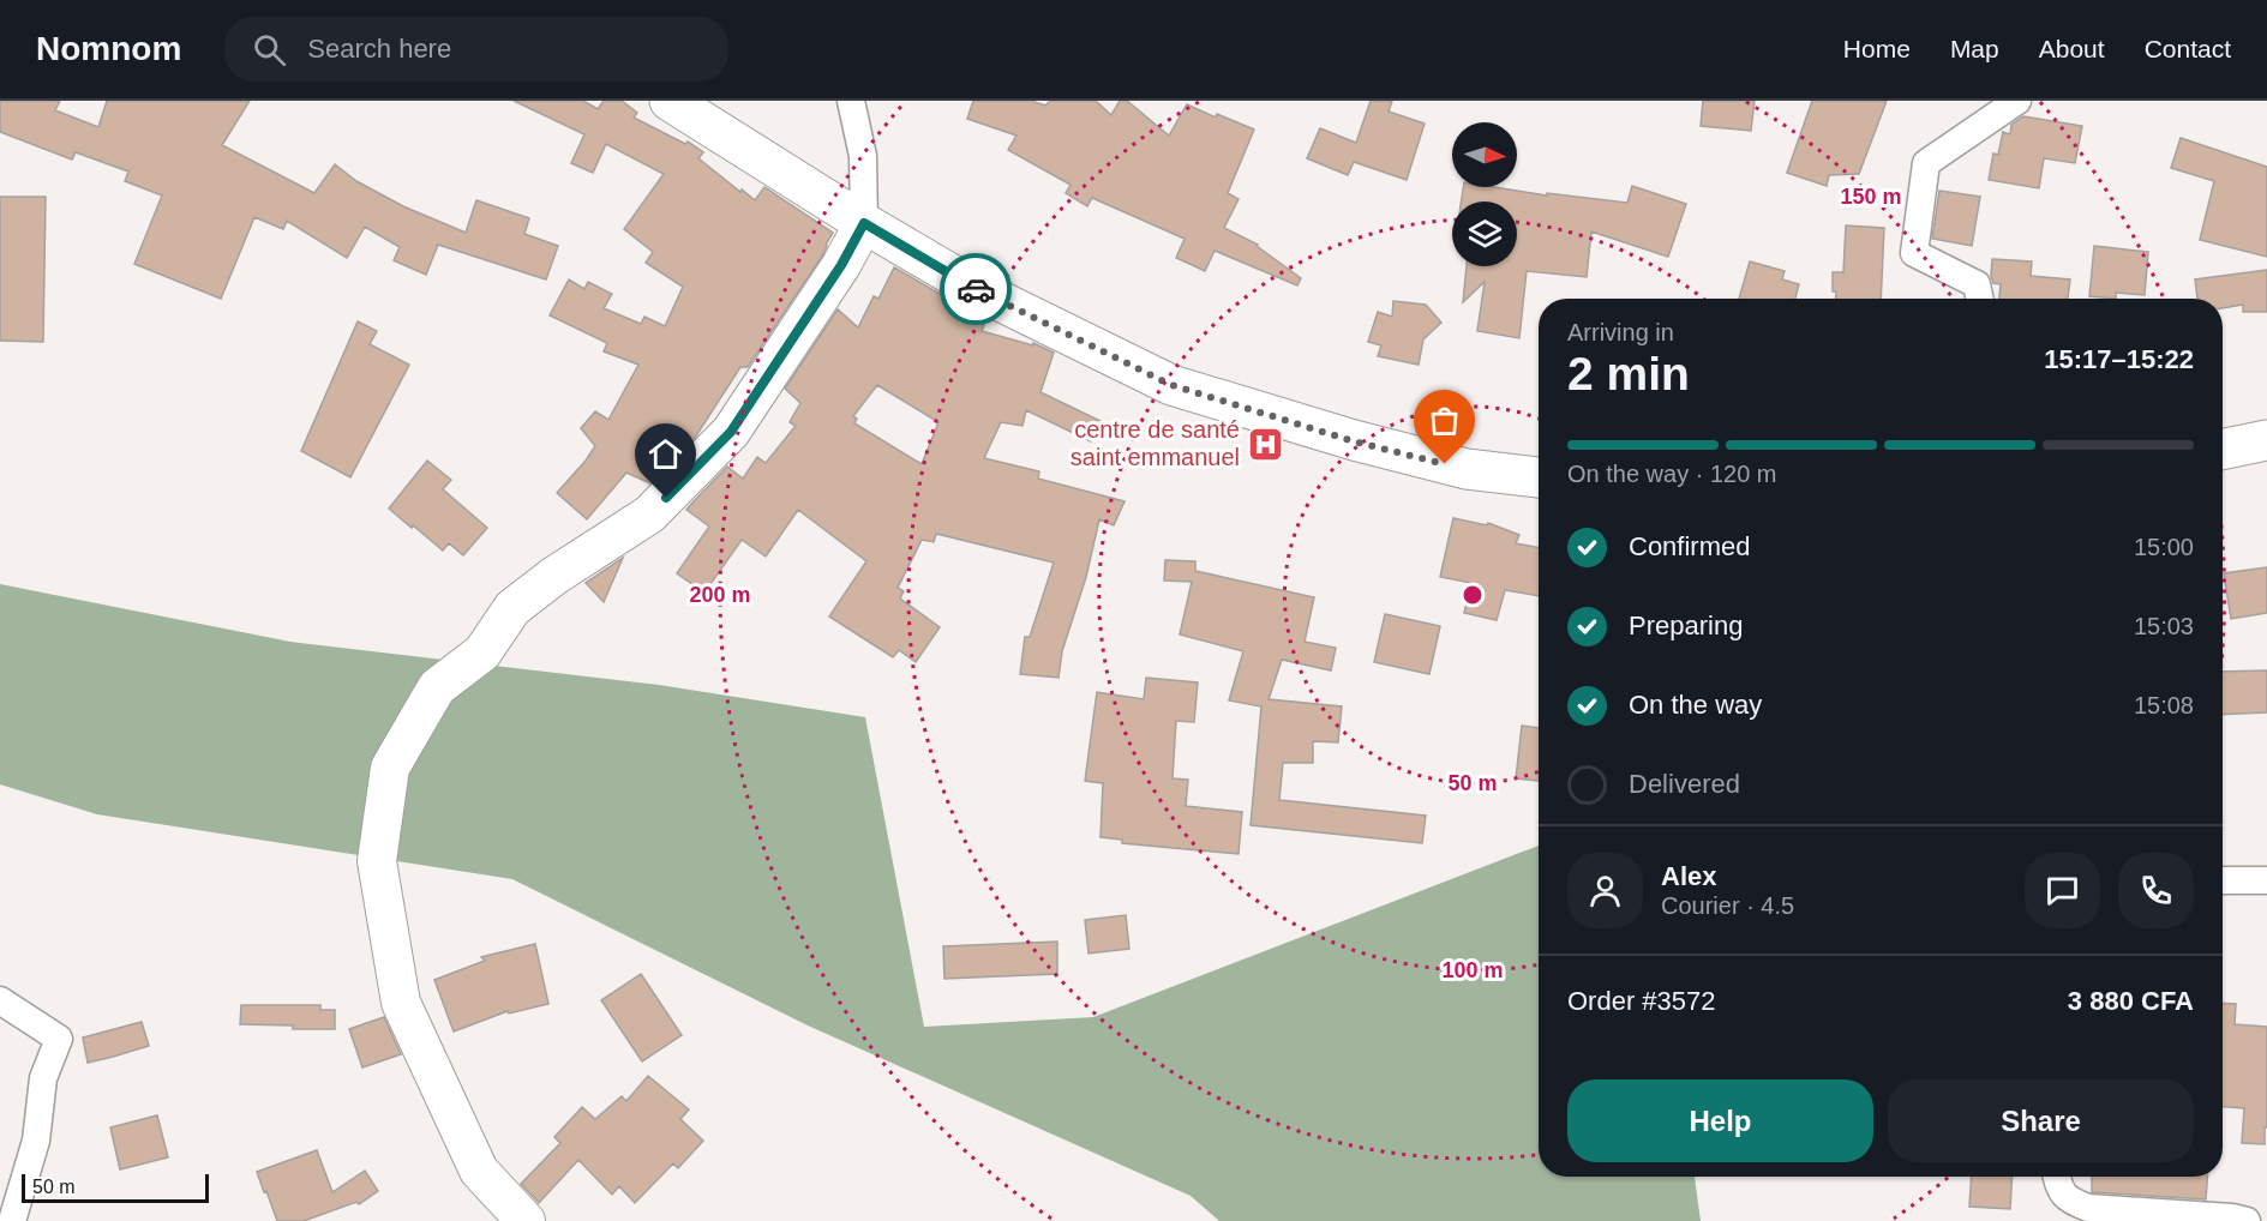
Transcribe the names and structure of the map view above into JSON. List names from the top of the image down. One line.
{"places":{"hospital":["centre de santé saint emmanuel"]},"scale_bar":"50 m","north":"right","page":{"header":"Nomnom","search":"Search here","nav":["Home","Map","About","Contact"],"heading":["2 min","Arriving in","15:17–15:22"],"panel":["Alex","Courier · 4.5","Order #3572","3 880 CFA"],"bar":"On the way · 120 m","list":[["Confirmed","15:00"],["Preparing","15:03"],["On the way","15:08"],"Delivered"],"buttons":["Help","Share"],"scale":"50 m"},"rings":["150 m","200 m","50 m","100 m"]}
